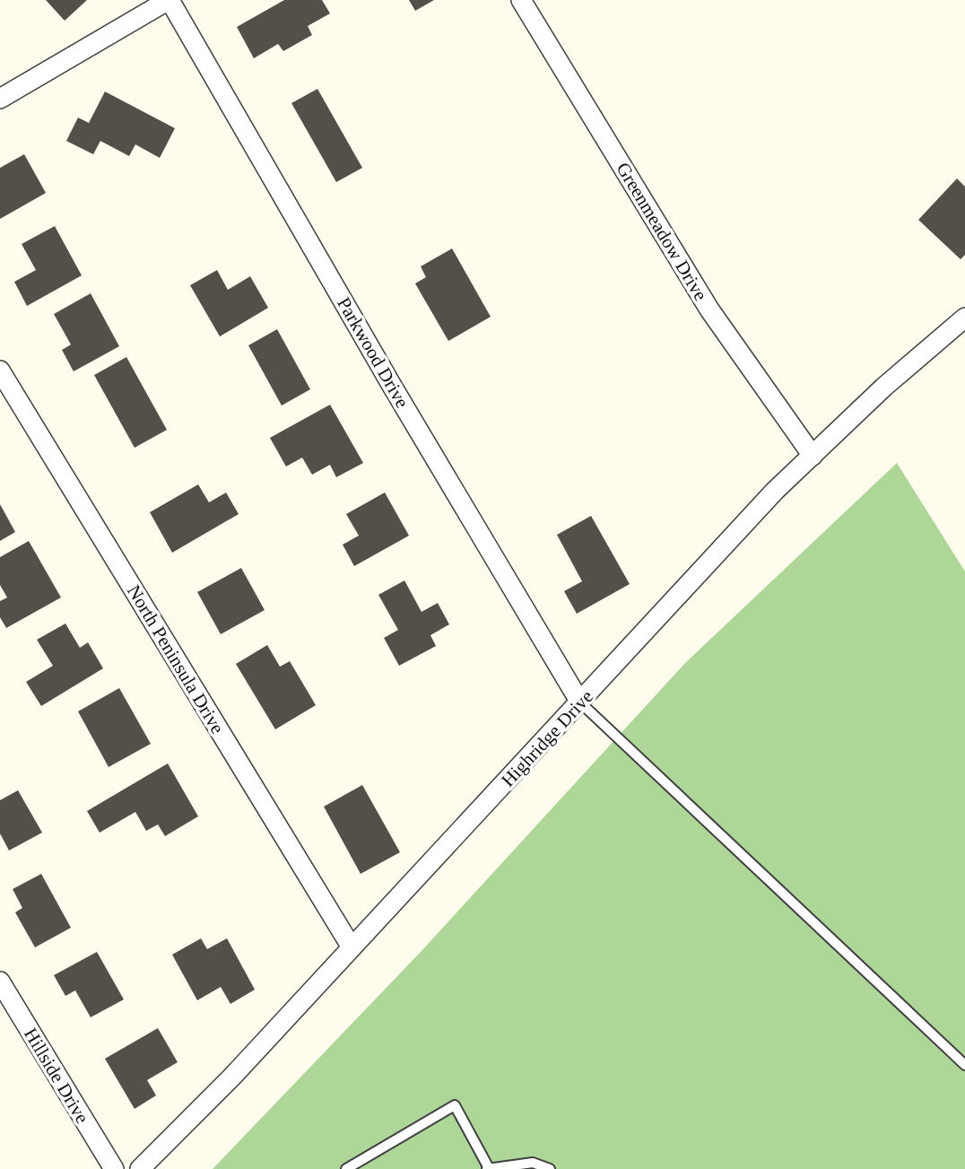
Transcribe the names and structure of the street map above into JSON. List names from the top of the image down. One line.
{"streets":{"street":["Greenmeadow Drive","Parkwood Drive","North Peninsula Drive","Highridge Drive","Hillside Drive"]},"crossings":[["Greenmeadow Drive","Highridge Drive"],["Parkwood Drive","Highridge Drive"],["North Peninsula Drive","Highridge Drive"]]}
